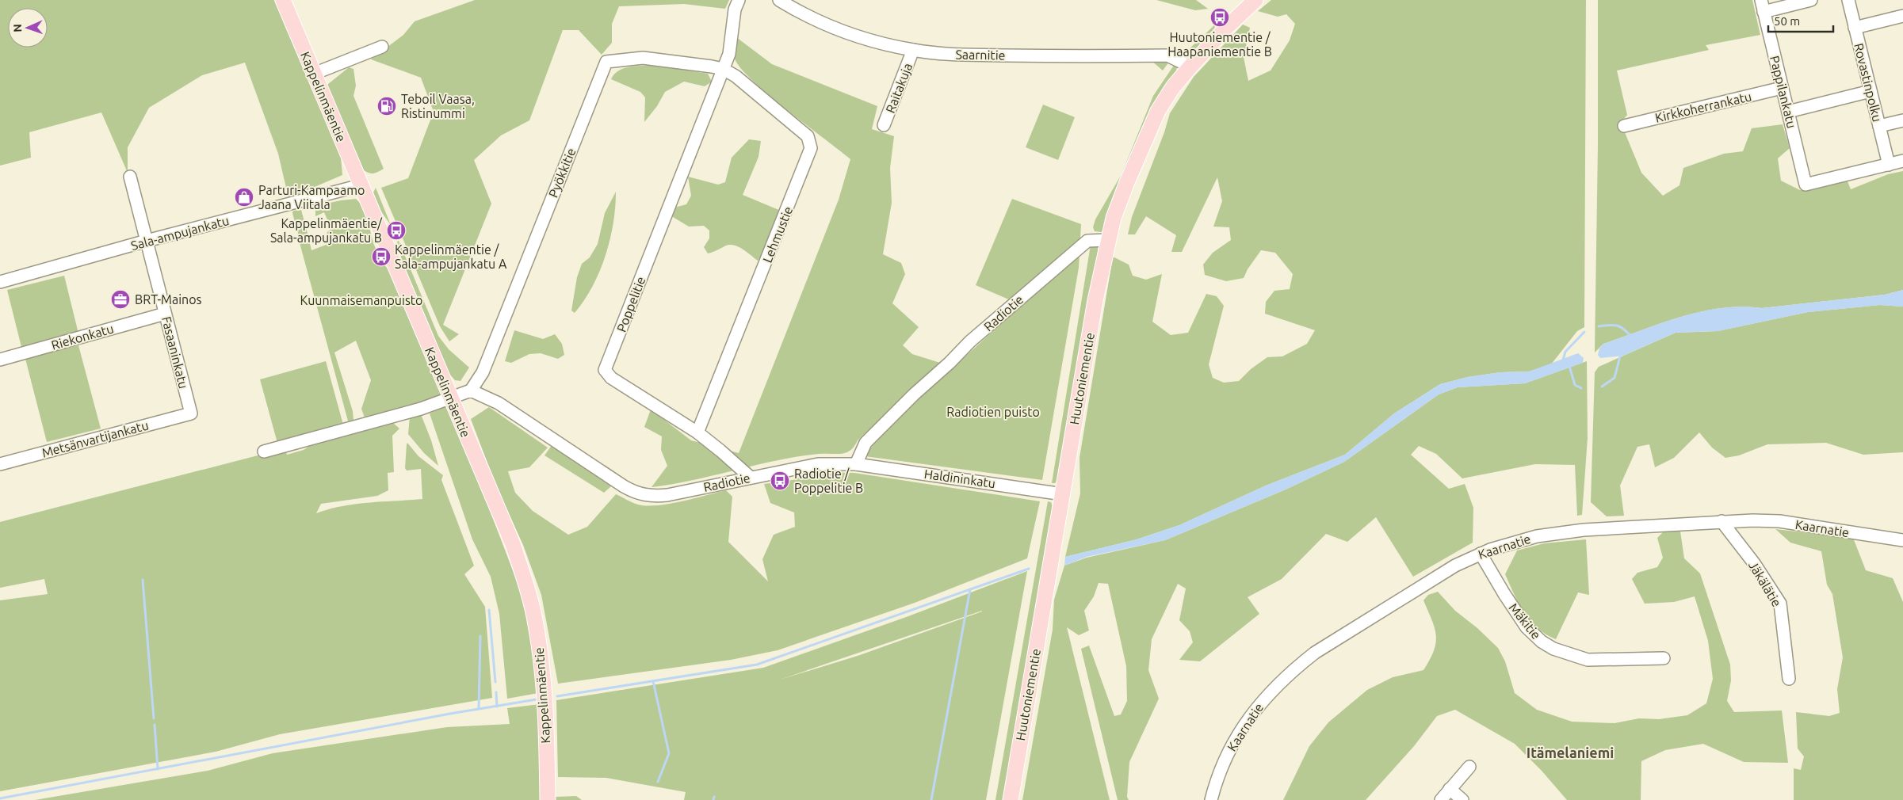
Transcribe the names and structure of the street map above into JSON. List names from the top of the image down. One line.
{"streets":{"main road":["Kappelinmäentie","Huutoniementie"],"street":["Saarnitie","Rovastinpolku","Raitakuja","Pappilankatu","Kirkkoherrankatu","Pyökkitie","Sala-ampujankatu","Lehmustie","Poppelitie","Radiotie","Riekonkatu","Fasaaninkatu","Metsänvartijankatu","Haldininkatu","Kaarnatie","Jäkälätie","Mäkitie"]},"crossings":[["Saarnitie","Raitakuja"],["Saarnitie","Huutoniementie"],["Rovastinpolku","Pappilankatu"],["Pappilankatu","Kirkkoherrankatu"],["Kappelinmäentie","Sala-ampujankatu"],["Pyökkitie","Lehmustie"],["Pyökkitie","Poppelitie"],["Pyökkitie","Radiotie"],["Sala-ampujankatu","Fasaaninkatu"],["Lehmustie","Poppelitie"],["Poppelitie","Radiotie"],["Radiotie","Huutoniementie"],["Radiotie","Haldininkatu"],["Riekonkatu","Fasaaninkatu"],["Fasaaninkatu","Metsänvartijankatu"],["Huutoniementie","Haldininkatu"],["Kaarnatie","Jäkälätie"],["Kaarnatie","Mäkitie"]],"districts":["Itämelaniemi"],"parks":["Kuunmaisemanpuisto","Radiotien puisto"],"places":{"bus stop":["Huutoniementie / Haapaniementie B","Kappelinmäentie/ Sala-ampujankatu B","Kappelinmäentie / Sala-ampujankatu A","Radiotie / Poppelitie B"],"fuel station":["Teboil Vaasa, Ristinummi"],"shop":["Parturi-Kampaamo Jaana Viitala"],"office":["BRT-Mainos"]},"scale_bar":"50 m","north":"left"}
